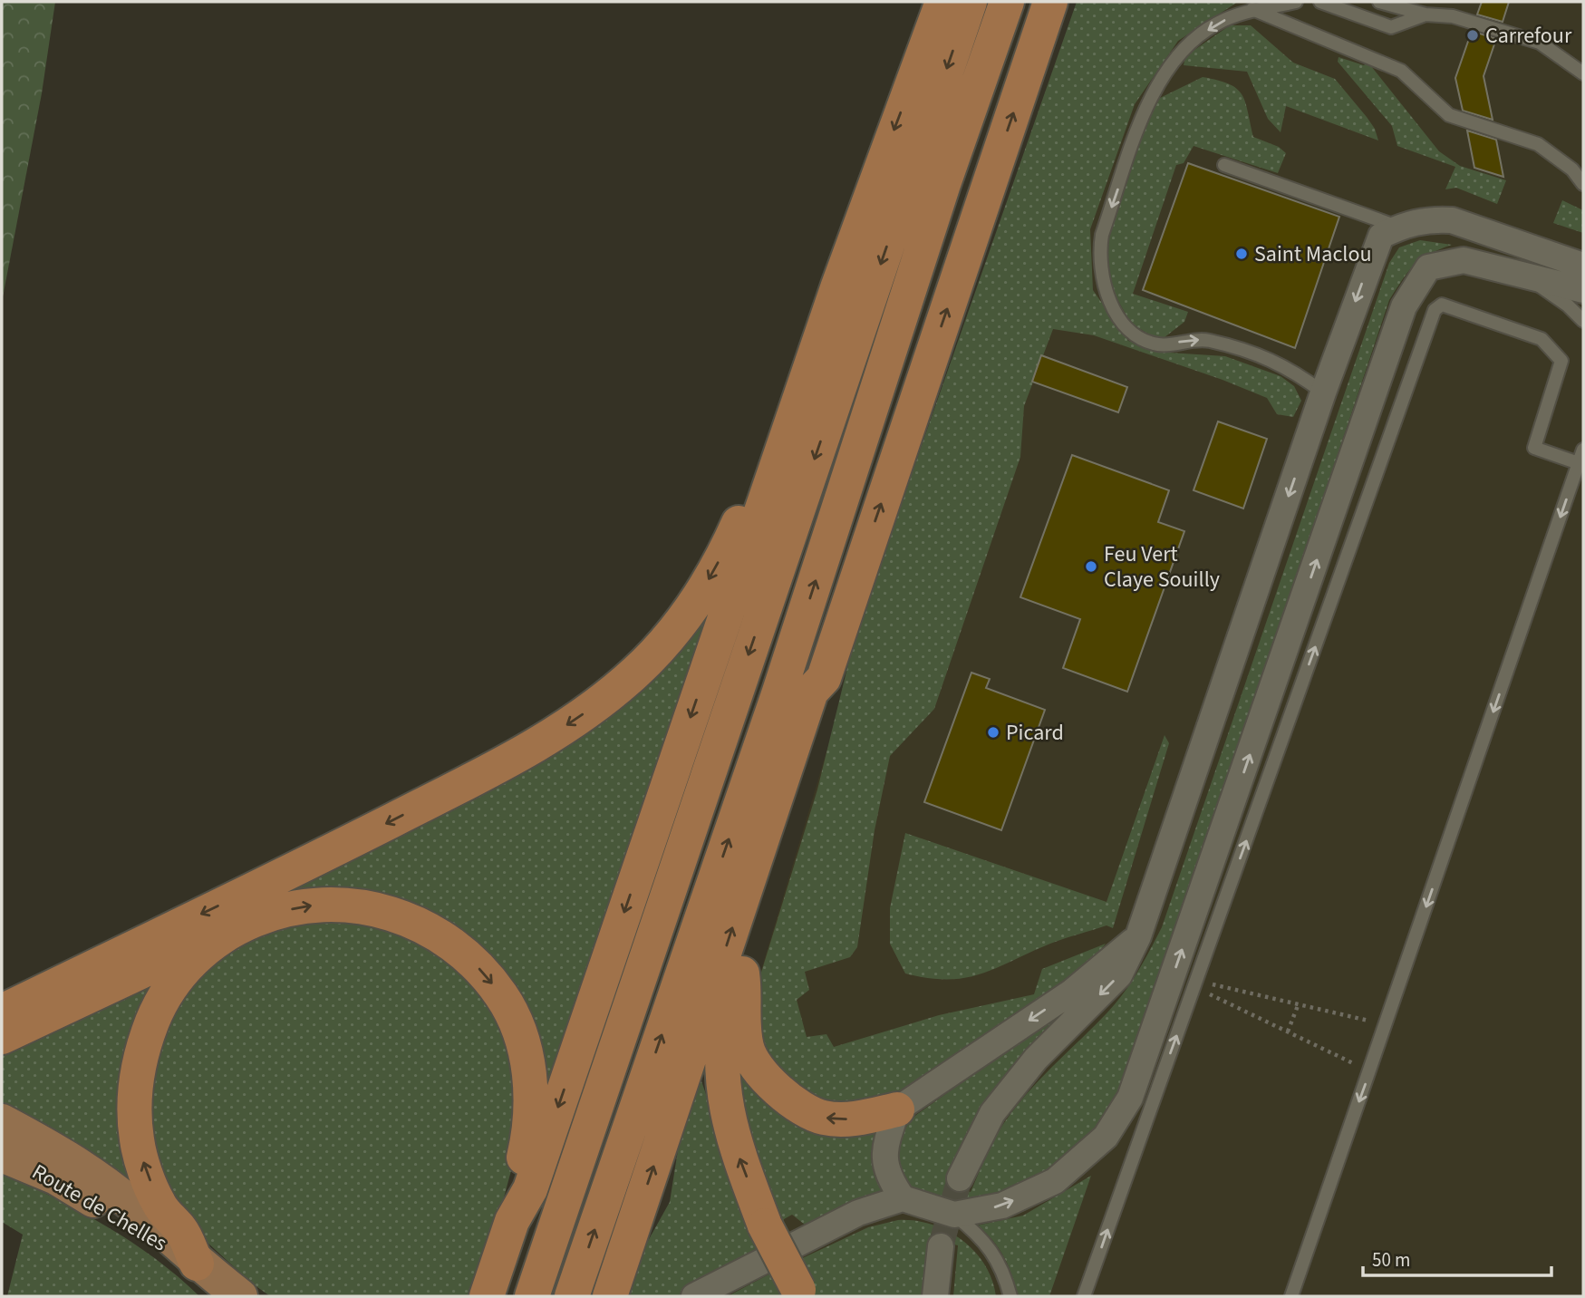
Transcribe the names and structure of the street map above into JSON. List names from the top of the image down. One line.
{"streets":{"main road":["Route de Chelles"]},"places":["Carrefour","Saint Maclou","Feu Vert Claye Souilly","Picard"],"scale_bar":"50 m"}
